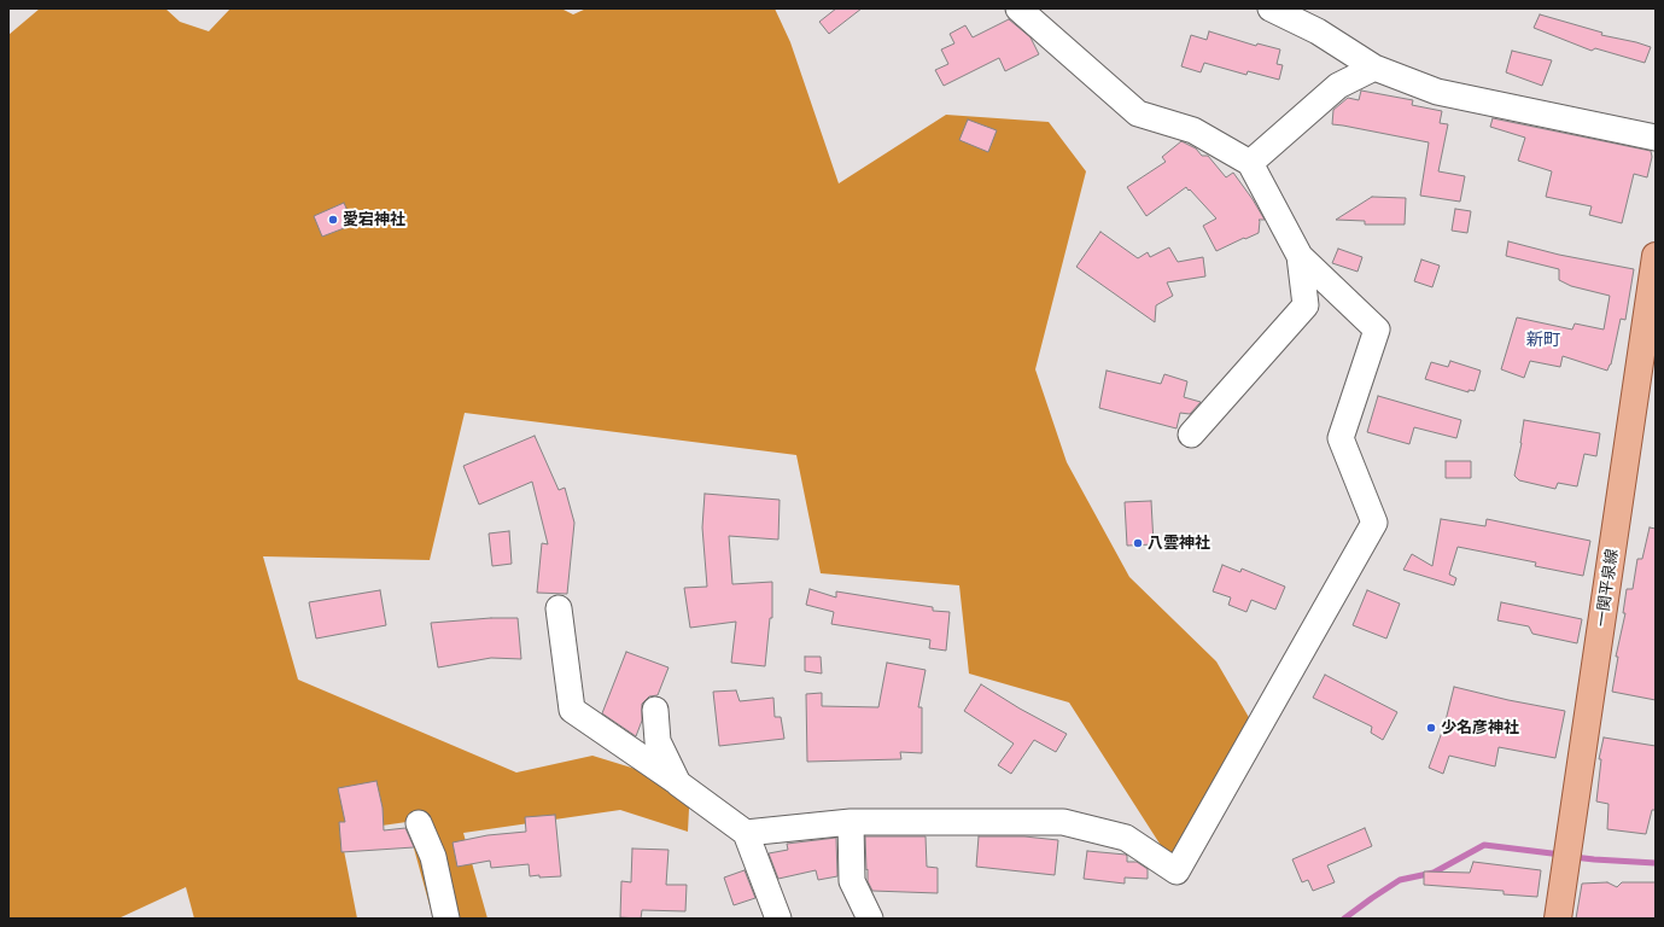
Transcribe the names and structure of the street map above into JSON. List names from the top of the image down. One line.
{"streets":{"main road":["一関平泉線"]},"districts":["新町"],"places":["愛宕神社","八雲神社","少名彦神社"]}
